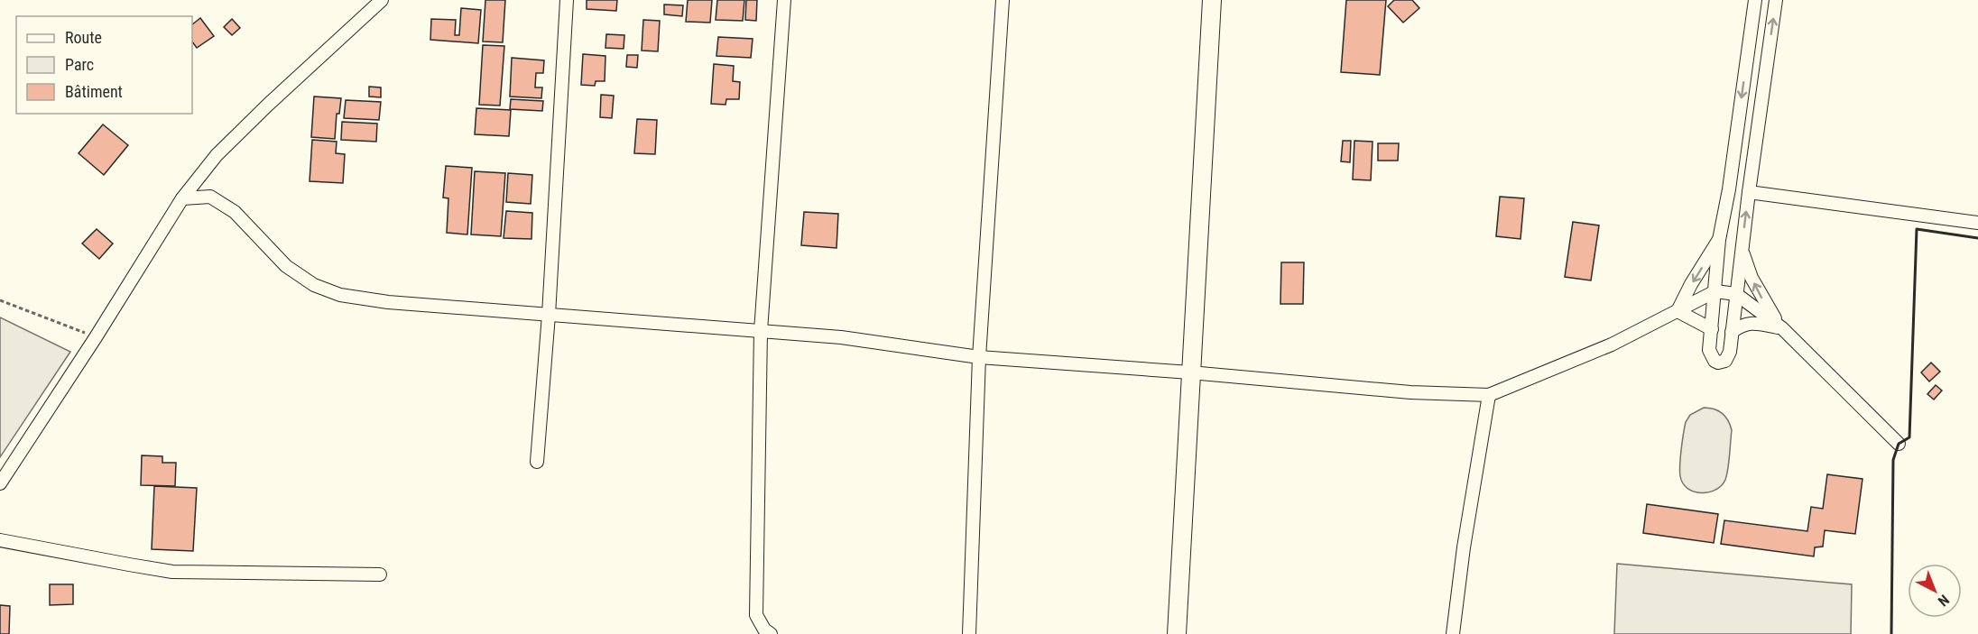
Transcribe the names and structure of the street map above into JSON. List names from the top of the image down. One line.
{"legend":["Route","Parc","Bâtiment"],"north":"bottom right"}
